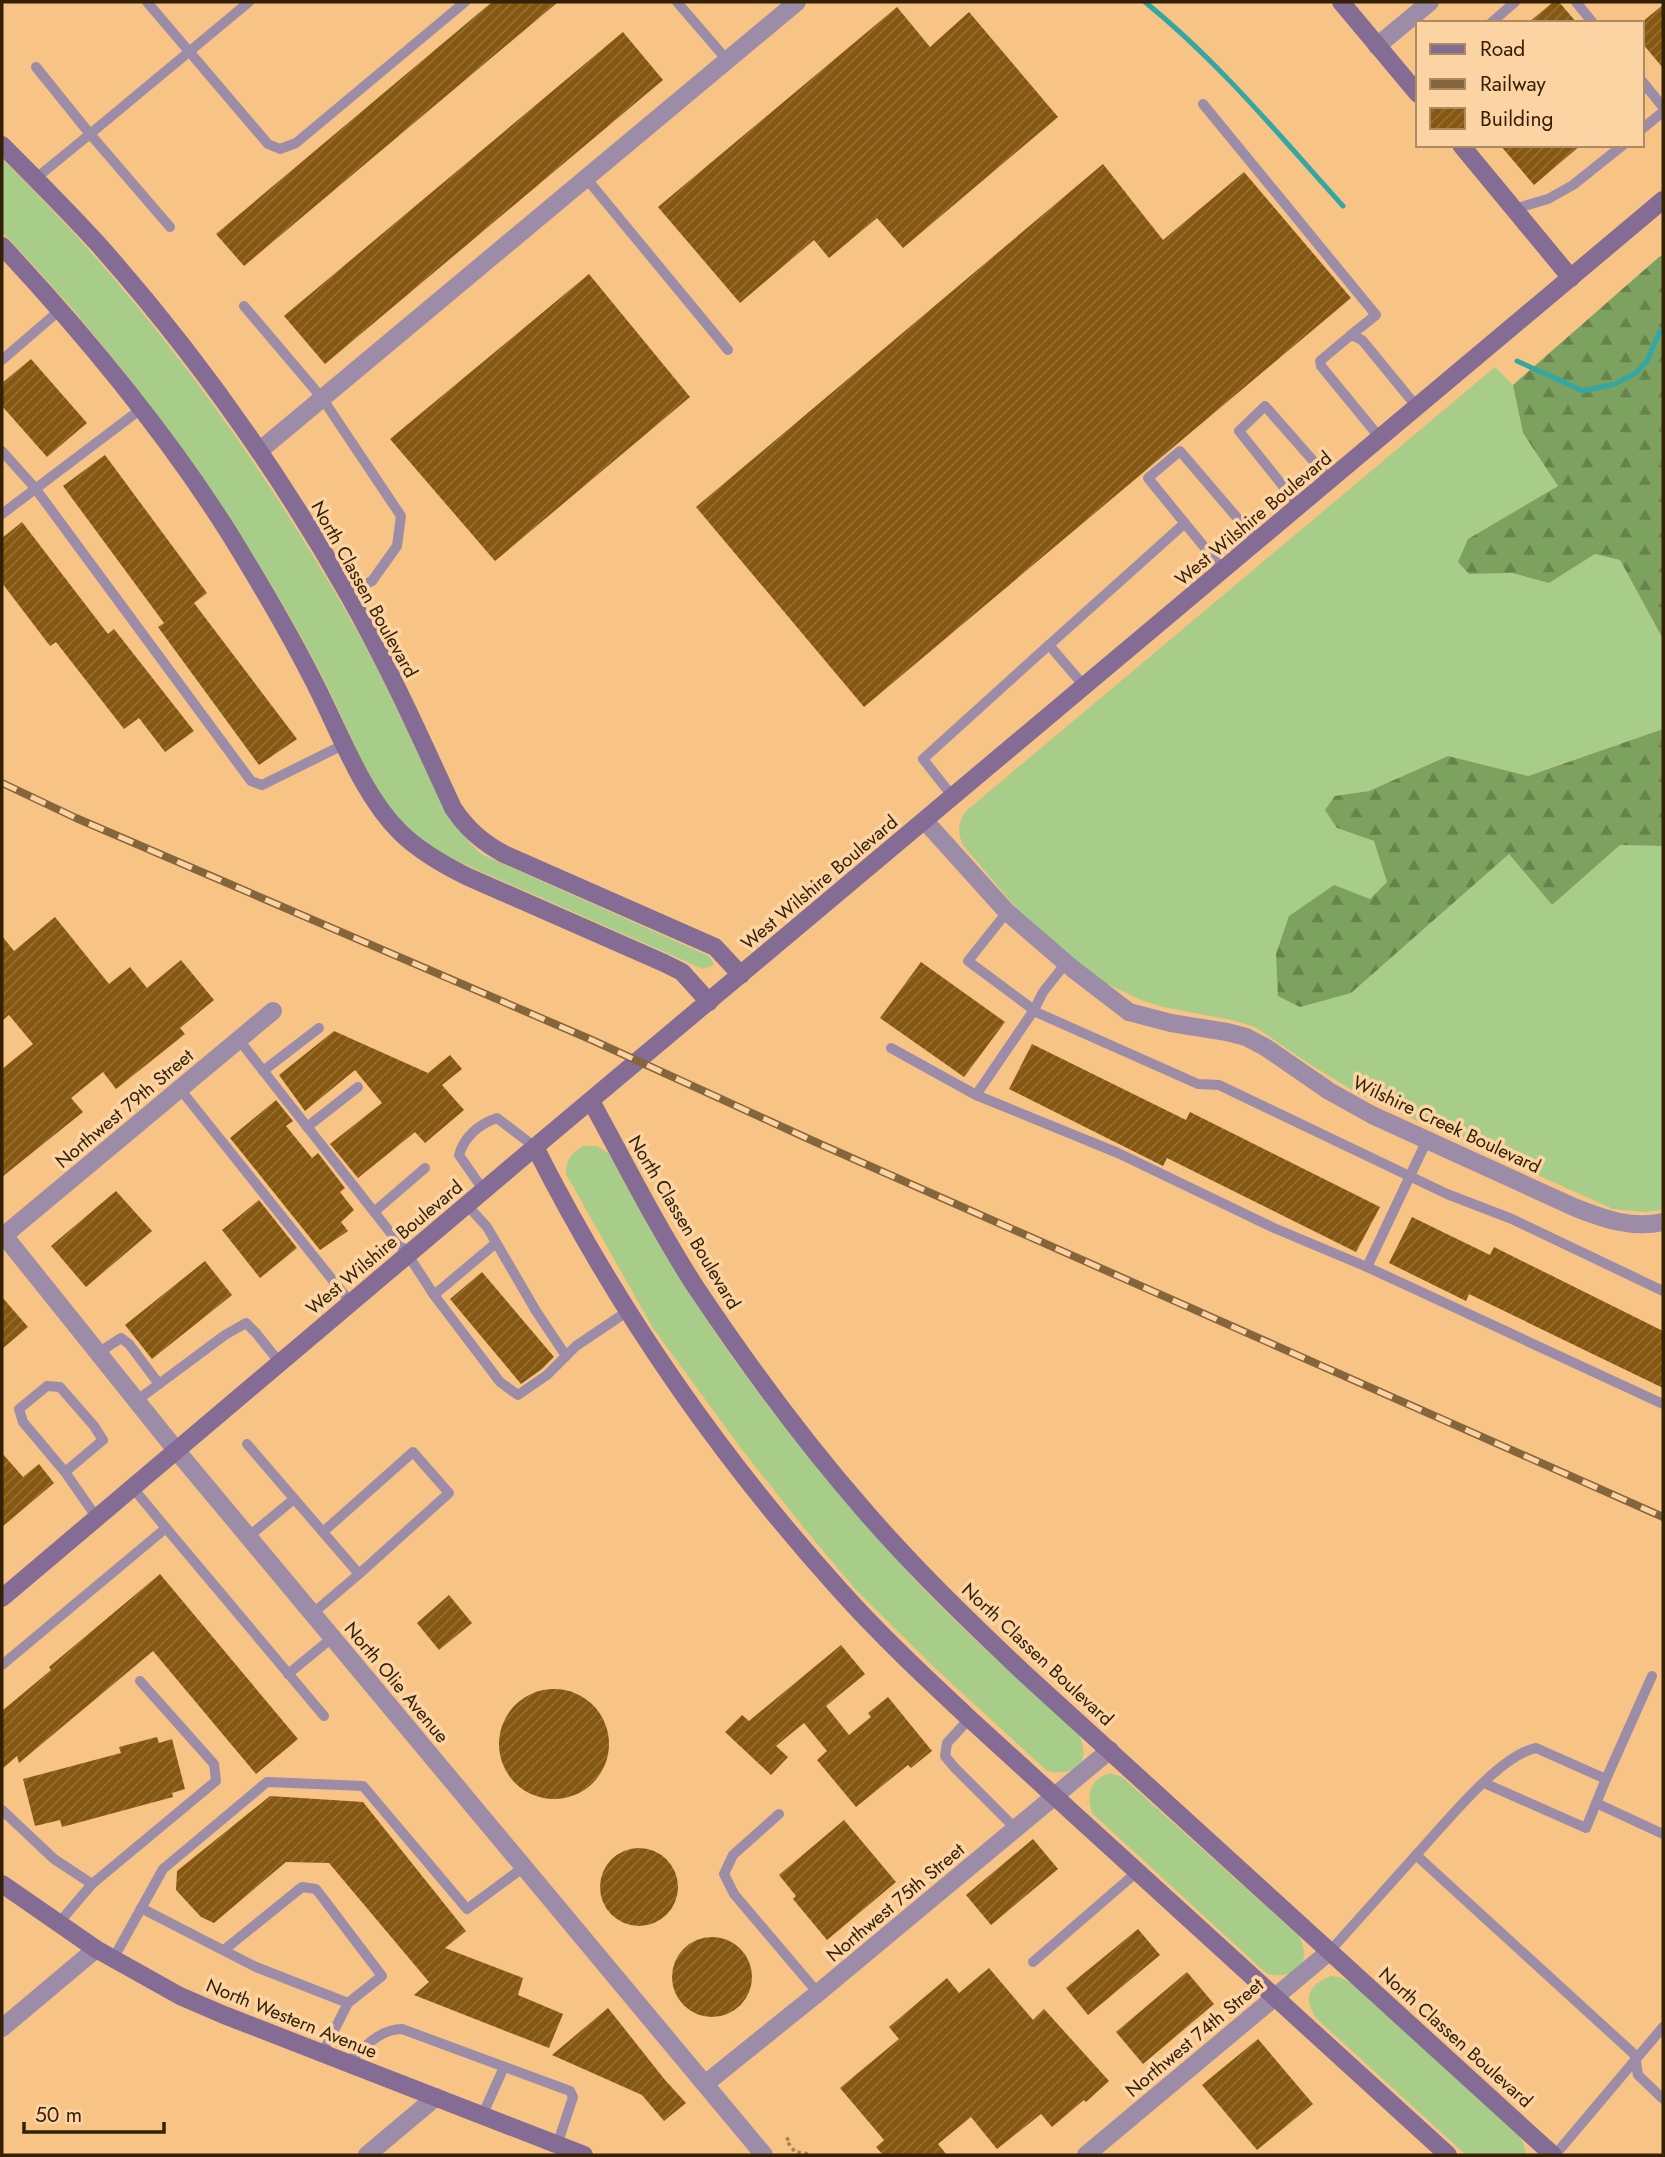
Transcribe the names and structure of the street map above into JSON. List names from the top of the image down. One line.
{"streets":{"street":["West Wilshire Boulevard","North Classen Boulevard","Northwest 79th Street","Wilshire Creek Boulevard","North Olie Avenue","Northwest 75th Street","North Western Avenue","Northwest 74th Street"]},"crossings":[["West Wilshire Boulevard","North Classen Boulevard"],["West Wilshire Boulevard","Wilshire Creek Boulevard"],["West Wilshire Boulevard","North Olie Avenue"],["North Classen Boulevard","Northwest 75th Street"],["North Classen Boulevard","Northwest 74th Street"],["Northwest 79th Street","North Olie Avenue"],["North Olie Avenue","Northwest 75th Street"]],"legend":["Road","Railway","Building"],"scale_bar":"50 m"}
